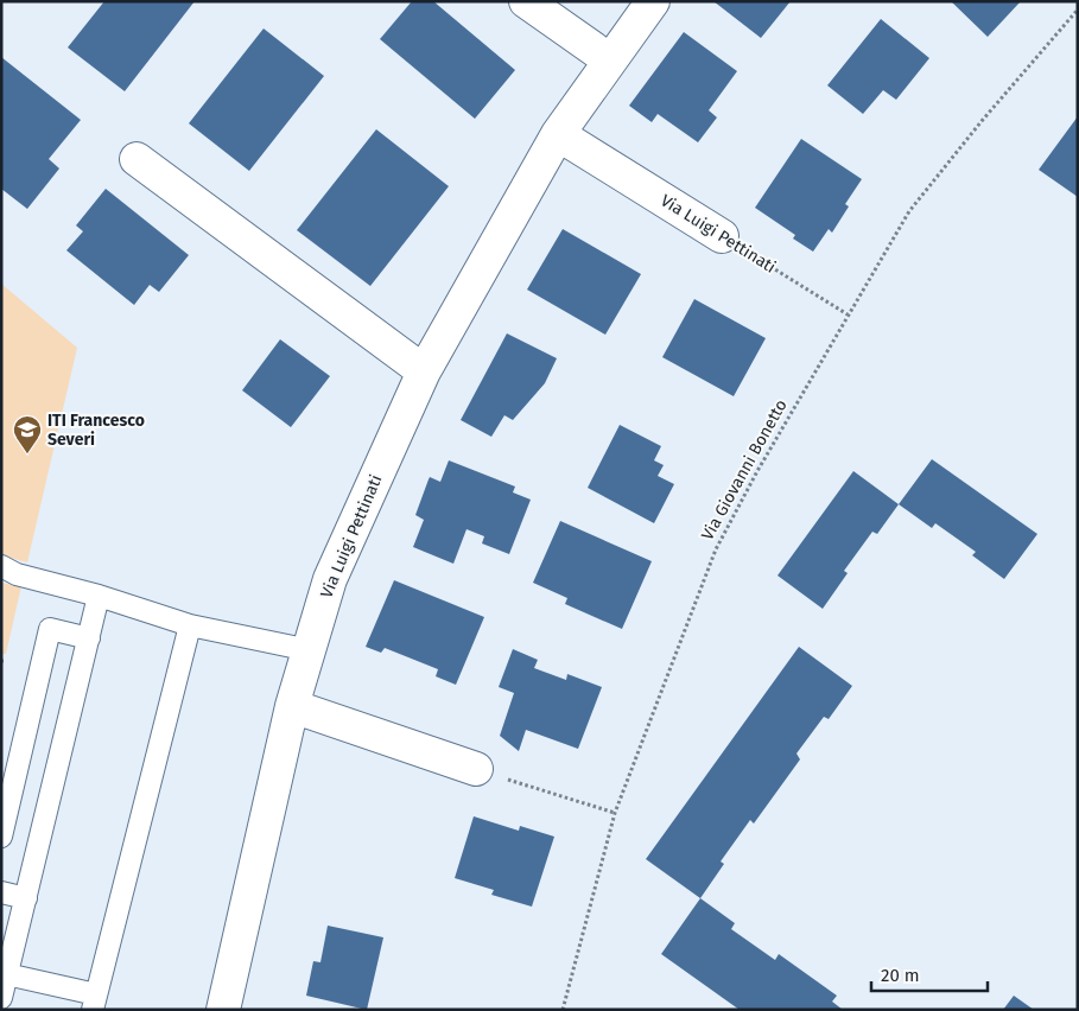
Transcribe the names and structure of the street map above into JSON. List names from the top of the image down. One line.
{"streets":{"street":["Via Luigi Pettinati"],"path":["Via Giovanni Bonetto"]},"crossings":[["Via Luigi Pettinati","Via Giovanni Bonetto"]],"places":{"school or university":["ITI Francesco Severi"]},"scale_bar":"20 m"}
